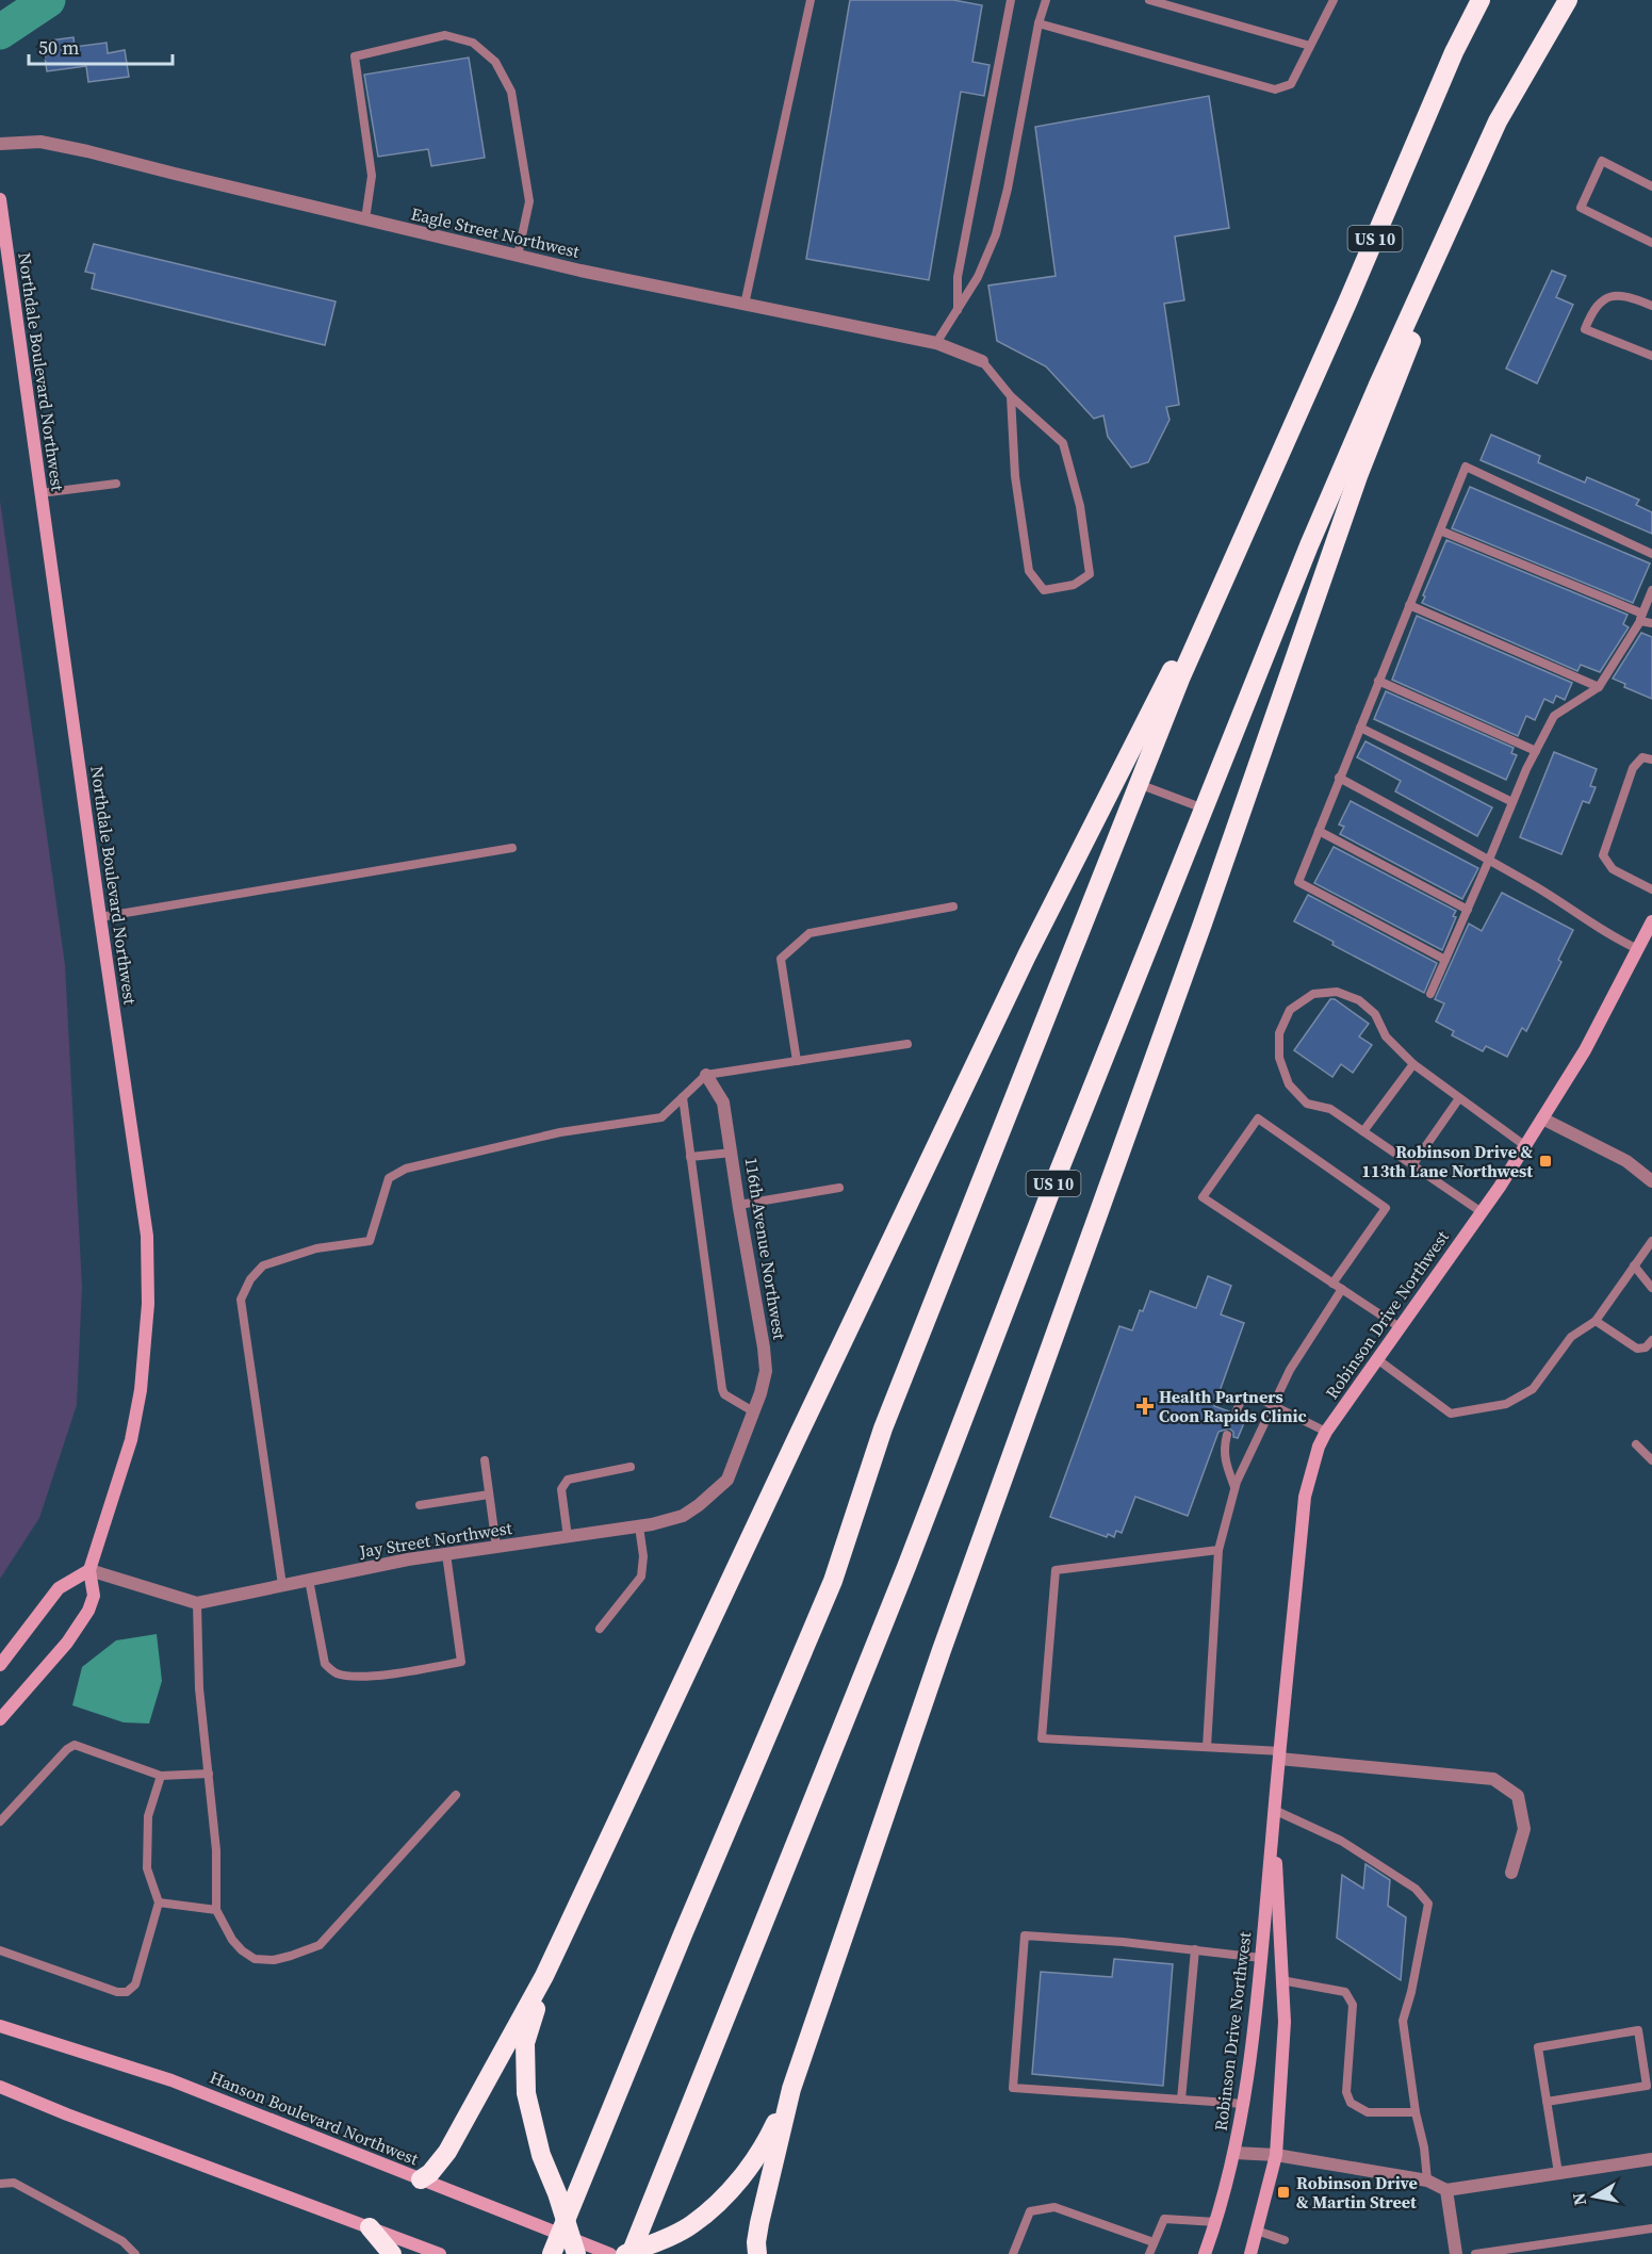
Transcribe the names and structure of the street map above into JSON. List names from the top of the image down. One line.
{"streets":{"highway":["US 10"],"main road":["Northdale Boulevard Northwest","Robinson Drive Northwest","Hanson Boulevard Northwest"],"street":["Eagle Street Northwest","116th Avenue Northwest","Jay Street Northwest"]},"crossings":[["Northdale Boulevard Northwest","Jay Street Northwest"],["116th Avenue Northwest","Jay Street Northwest"]],"places":{"transit":["Robinson Drive & 113th Lane Northwest","Robinson Drive & Martin Street"],"health":["Health Partners Coon Rapids Clinic"]},"scale_bar":"50 m","north":"left"}
